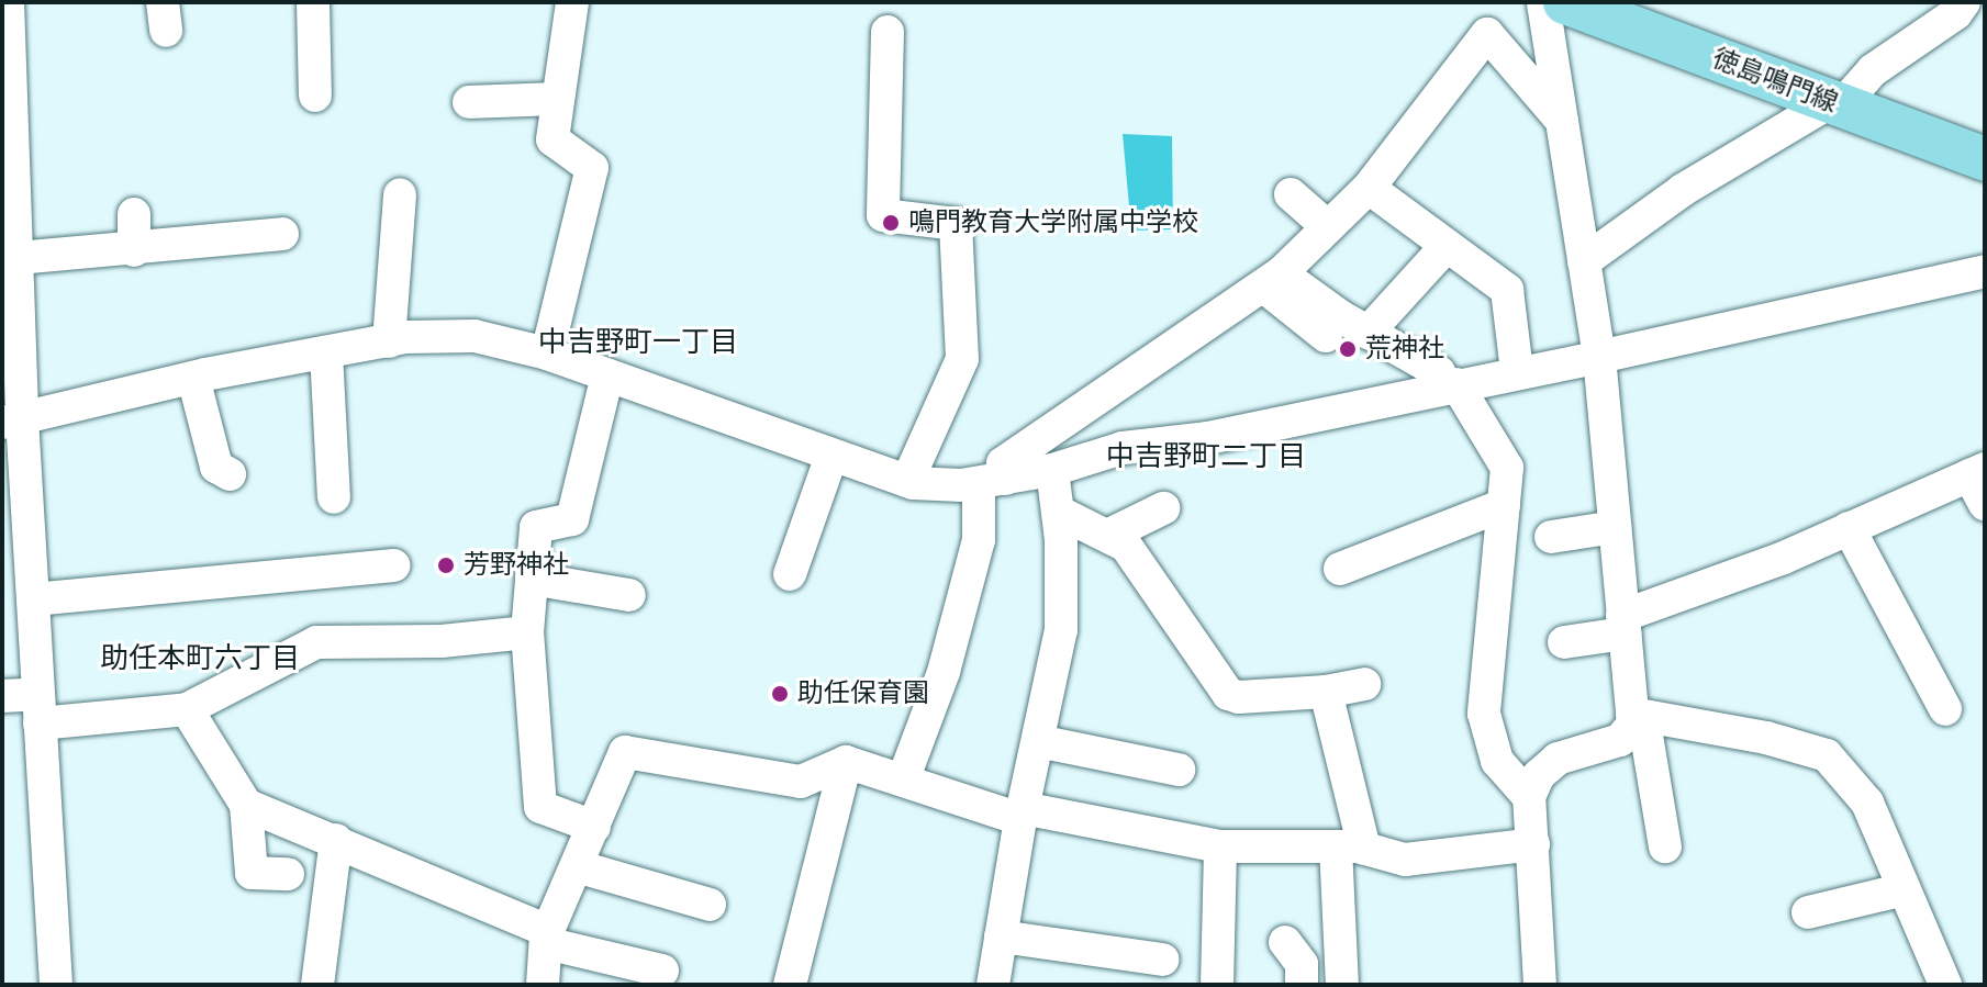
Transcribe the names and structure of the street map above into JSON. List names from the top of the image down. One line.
{"streets":{"main road":["徳島鳴門線"]},"districts":["中吉野町一丁目","中吉野町二丁目","助任本町六丁目"],"places":["鳴門教育大学附属中学校","荒神社","芳野神社","助任保育園"]}
